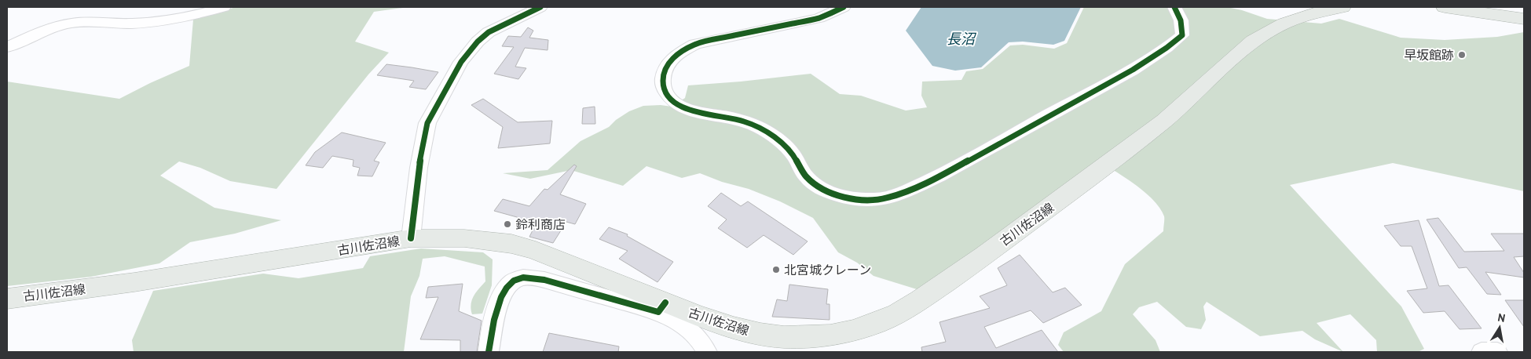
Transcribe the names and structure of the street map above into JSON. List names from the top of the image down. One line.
{"streets":{"main road":["古川佐沼線"]},"water":["長沼"],"places":["早坂館跡","鈴利商店","北宮城クレーン"],"north":"top"}
